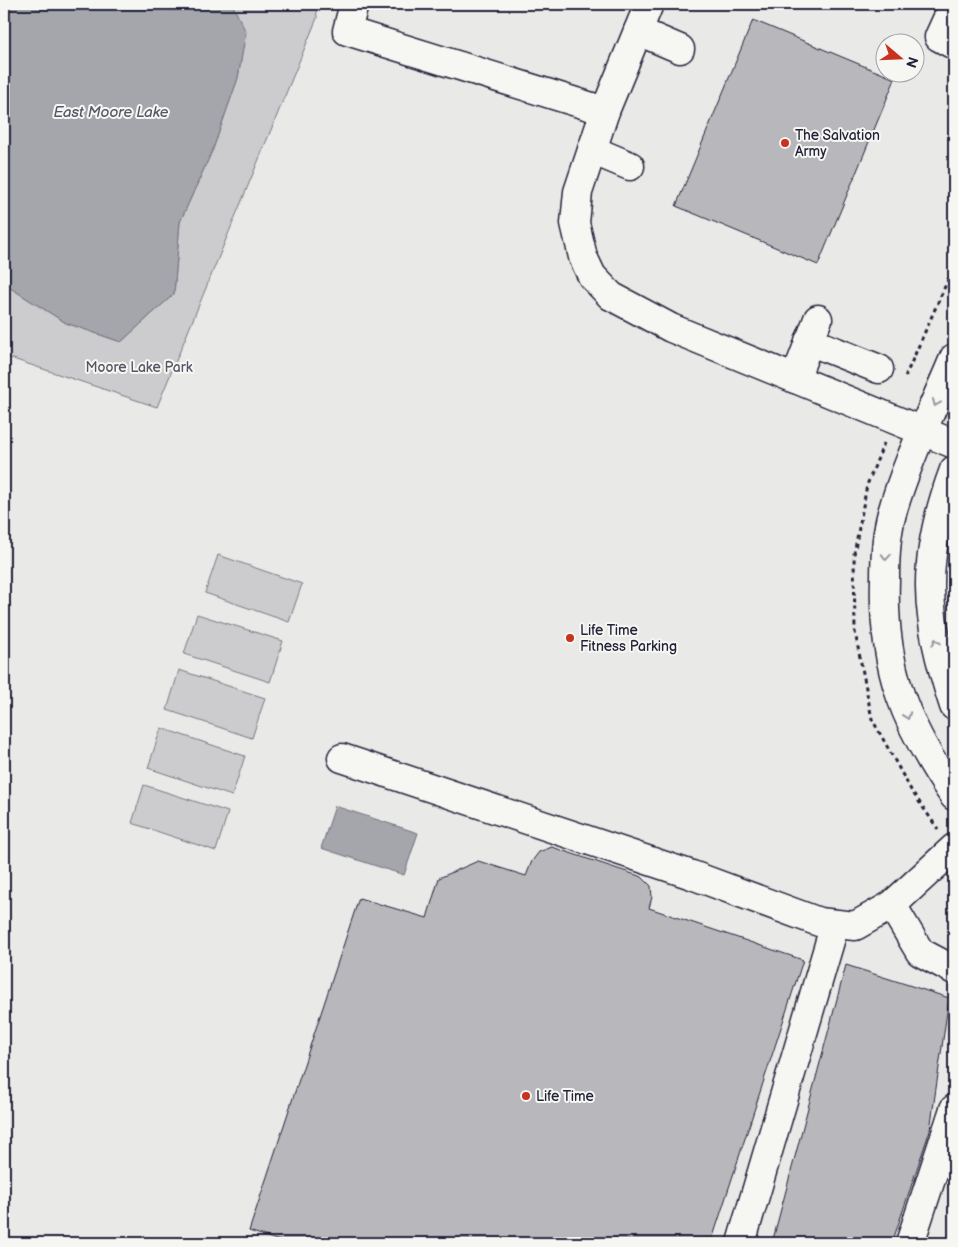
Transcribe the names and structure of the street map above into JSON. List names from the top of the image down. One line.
{"water":["East Moore Lake"],"parks":["Moore Lake Park"],"places":["The Salvation Army","Life Time Fitness Parking","Life Time"],"north":"right"}
